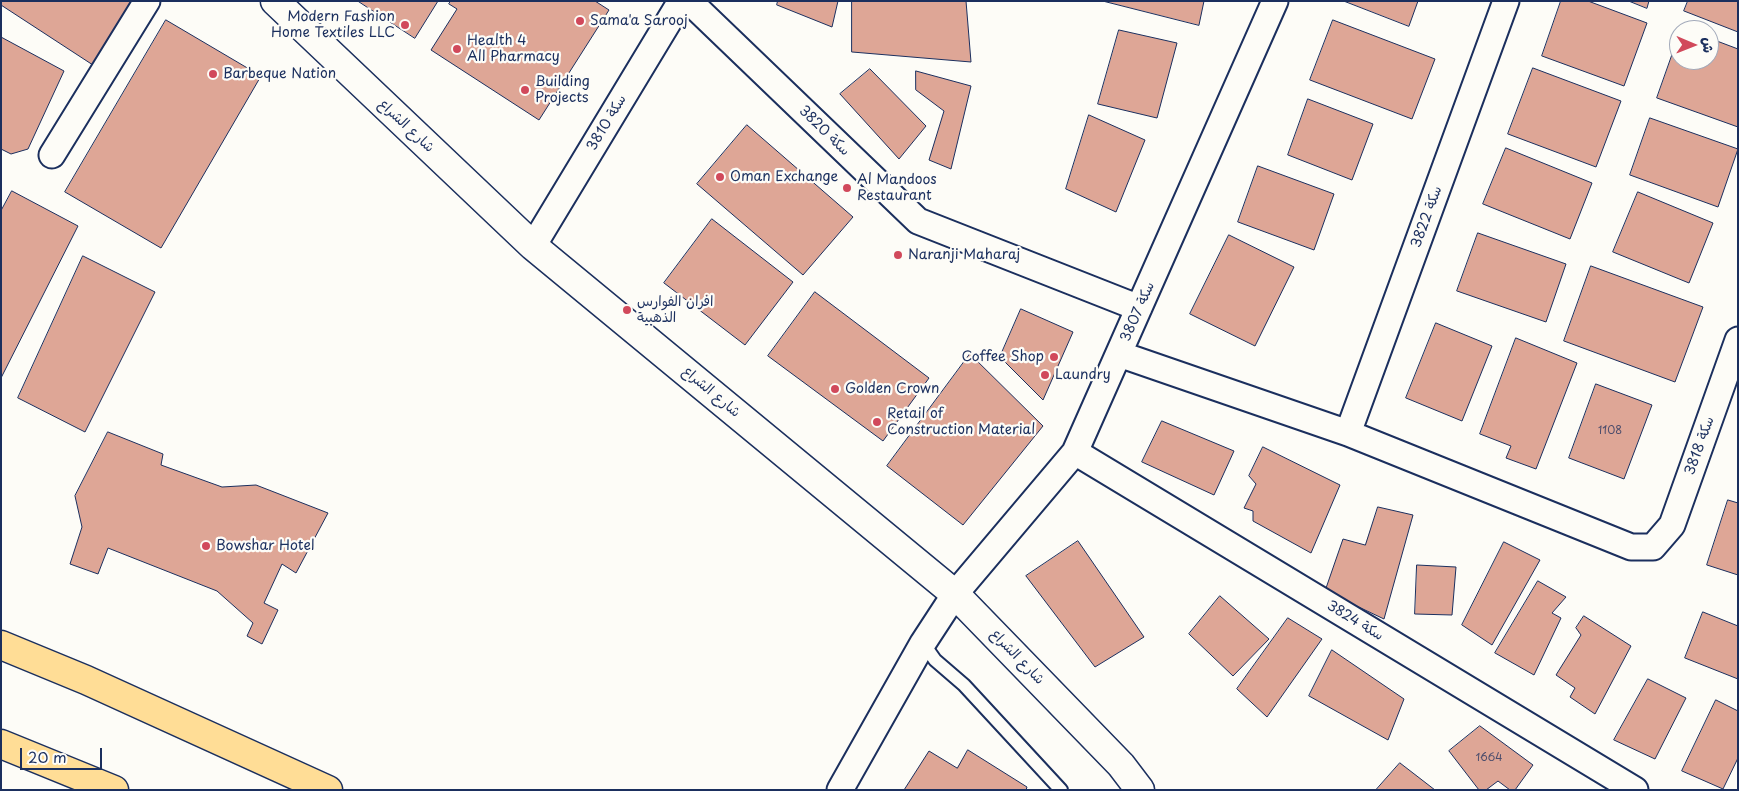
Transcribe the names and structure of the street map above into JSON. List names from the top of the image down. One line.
{"streets":{"street":["سكة 3810","شارع الشراع","سكة 3820","سكة 3822","سكة 3807","سكة 3818","سكة 3824"]},"crossings":[["سكة 3810","شارع الشراع"],["شارع الشراع","سكة 3807"],["سكة 3820","سكة 3807"],["سكة 3822","سكة 3818"],["سكة 3807","سكة 3824"]],"places":["Sama'a Sarooj","Modern Fashion Home Textiles LLC","Health 4 All Pharmacy","Barbeque Nation","Building Projects","Oman Exchange","Al Mandoos Restaurant","Naranji Maharaj","افران الفوارس الذهبية","Coffee Shop","Laundry","Golden Crown","Retail of Construction Material","Bowshar Hotel"],"house_numbers":["1108","1664"],"scale_bar":"20 m","north":"right"}
